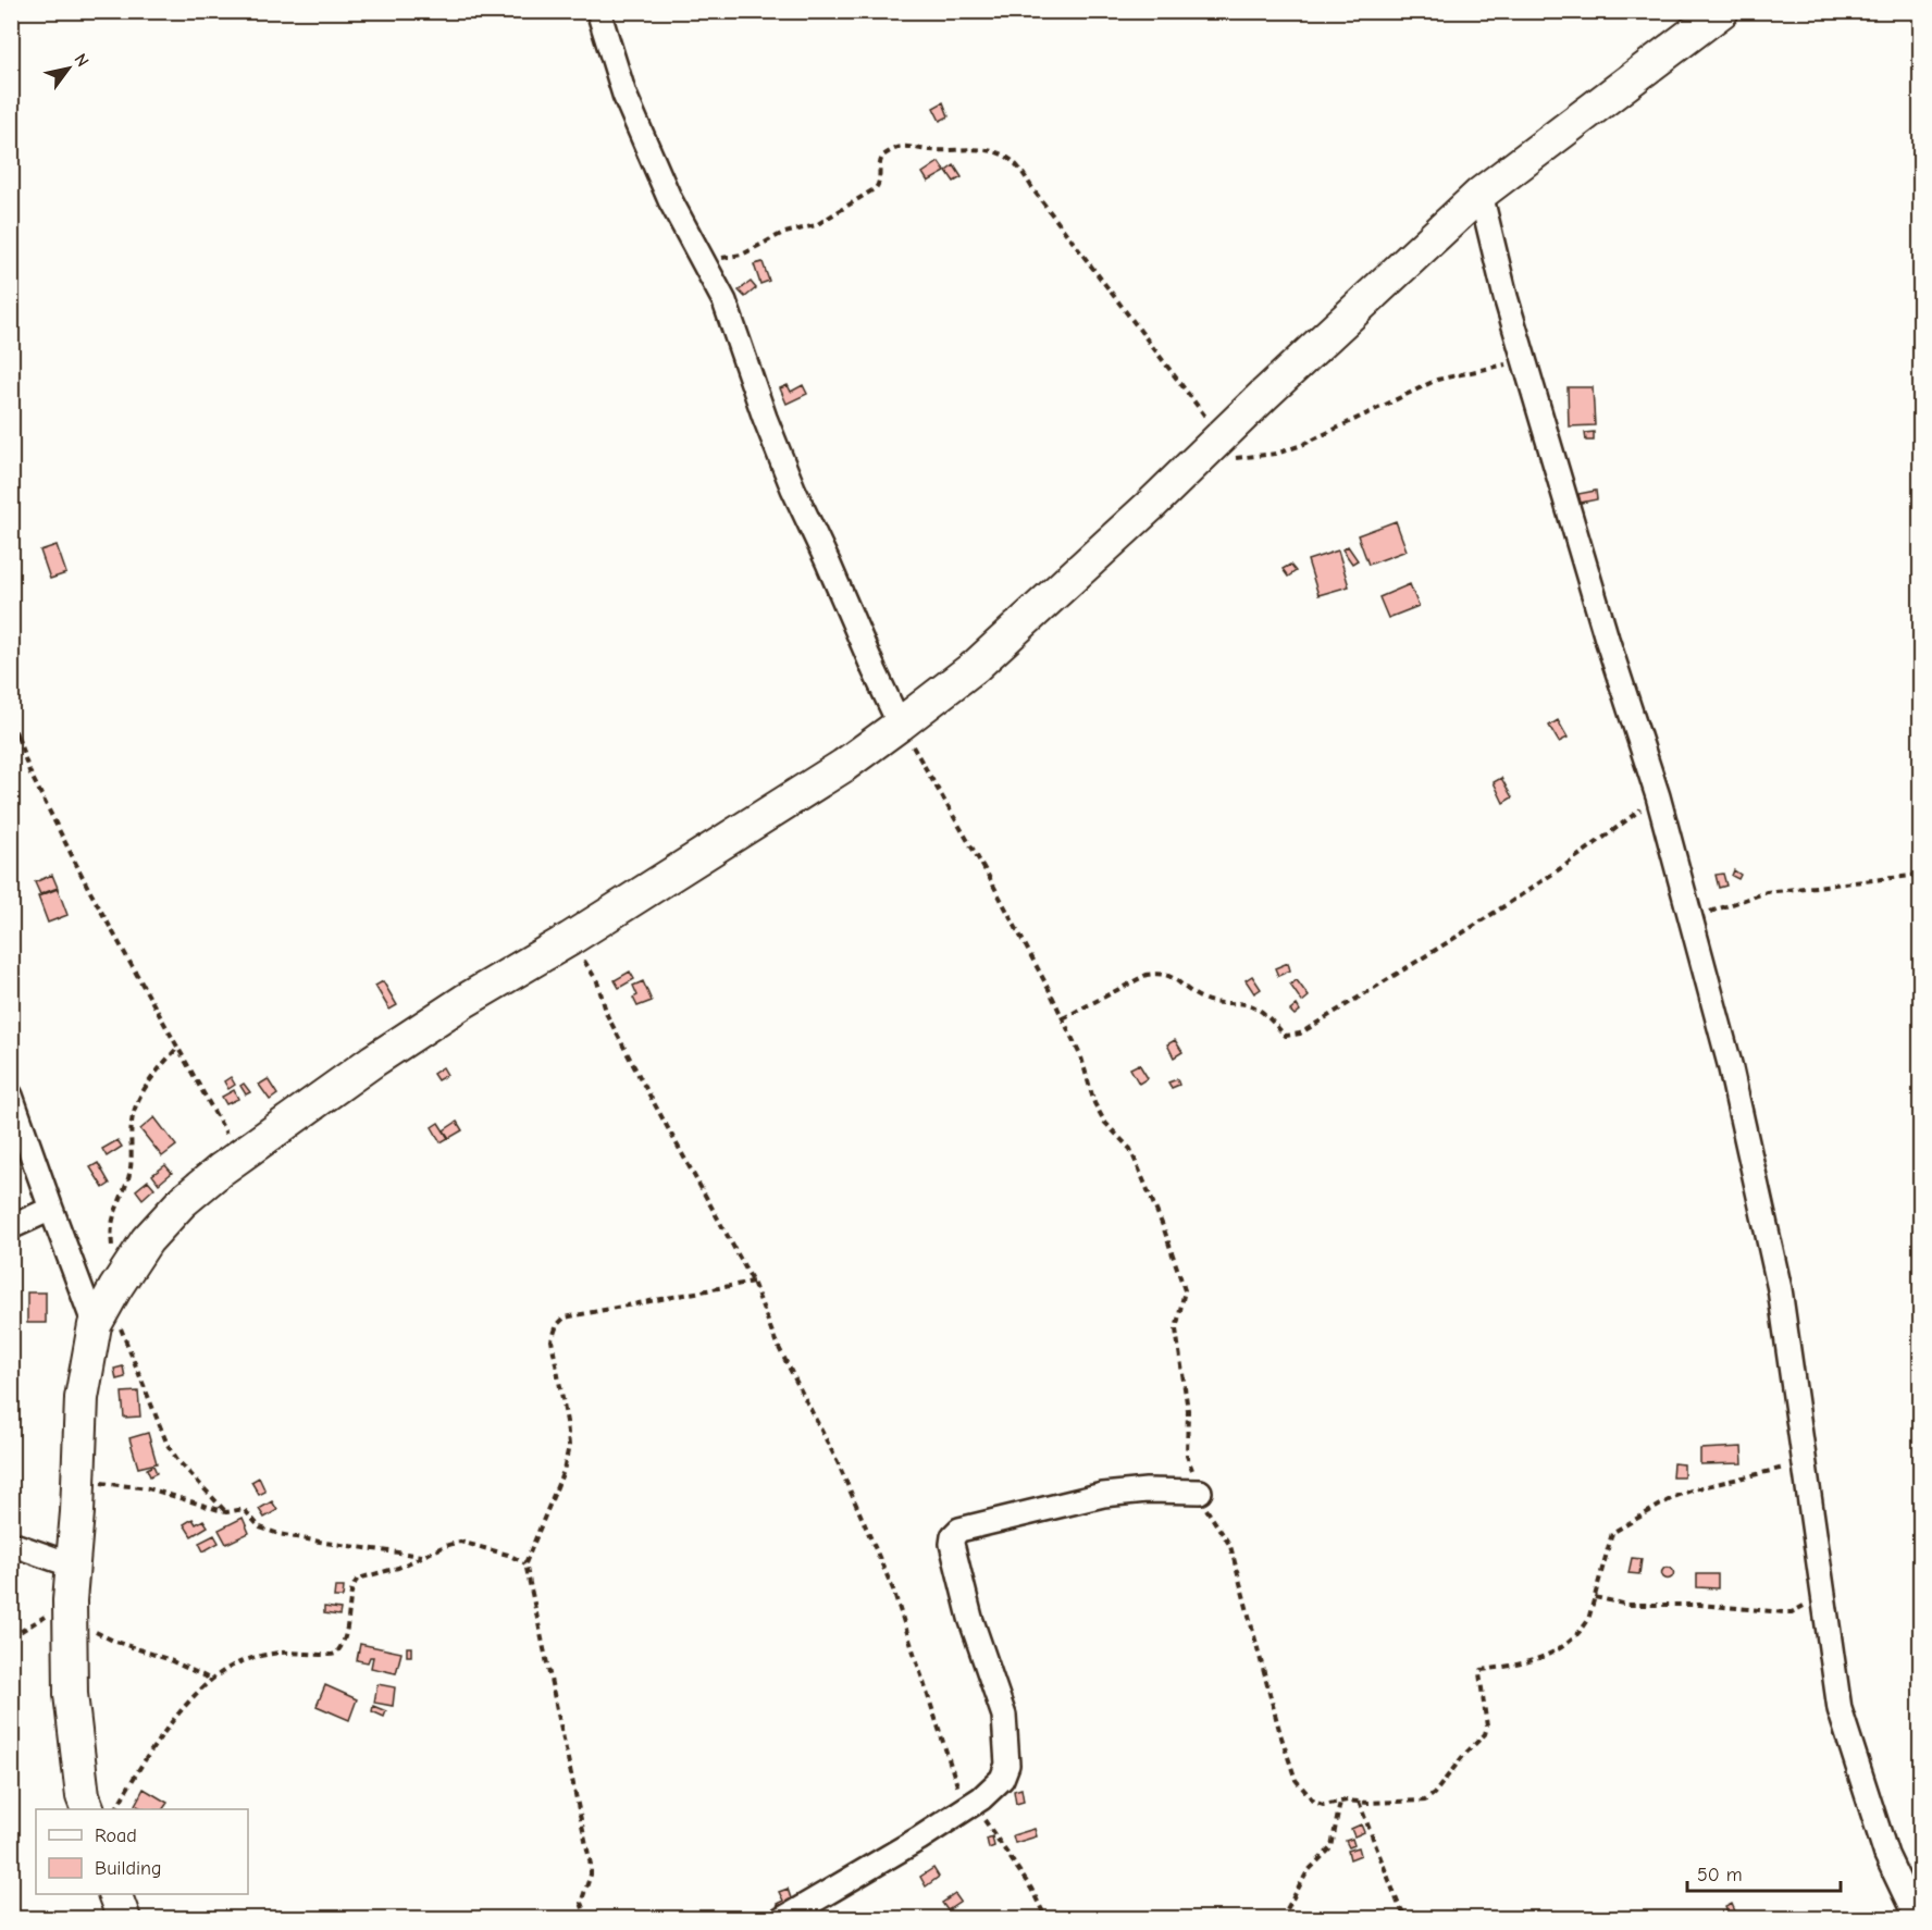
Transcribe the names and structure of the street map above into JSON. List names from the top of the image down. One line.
{"legend":["Road","Building"],"scale_bar":"50 m","north":"top right"}
